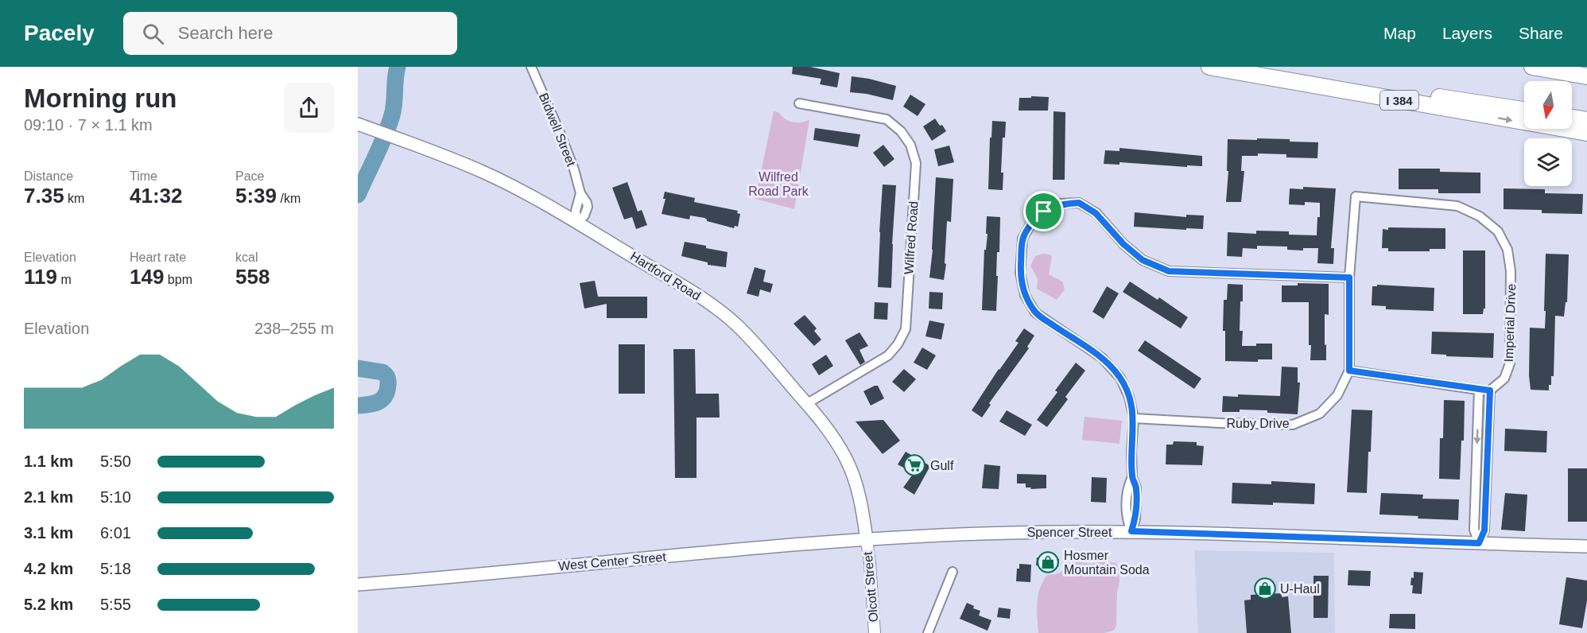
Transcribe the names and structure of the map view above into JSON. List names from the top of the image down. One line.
{"streets":{"highway":["I 384"],"main road":["Hartford Road","Spencer Street","West Center Street"],"street":["Bidwell Street","Wilfred Road","Imperial Drive","Ruby Drive","Olcott Street"]},"crossings":[["Bidwell Street","Hartford Road"],["Wilfred Road","Hartford Road"],["Hartford Road","Spencer Street"],["Hartford Road","West Center Street"],["Hartford Road","Olcott Street"],["Imperial Drive","Ruby Drive"],["Spencer Street","West Center Street"],["Spencer Street","Olcott Street"],["West Center Street","Olcott Street"]],"parks":["Wilfred Road Park"],"places":{"supermarket":["Gulf"],"shop":["Hosmer Mountain Soda","U-Haul"]},"north":"bottom","page":{"header":"Pacely","search":"Search here","nav":["Map","Layers","Share"],"heading":["Morning run","09:10 · 7 × 1.1 km"],"stats":[["Distance","7.35 km"],["Time","41:32"],["Pace","5:39 /km"],["Elevation","119 m"],["Heart rate","149 bpm"],["kcal","558"]],"chart":["Elevation","238–255 m"],"list":[{"name":"1.1 km","note":"5:50"},{"name":"2.1 km","note":"5:10"},{"name":"3.1 km","note":"6:01"},{"name":"4.2 km","note":"5:18"},{"name":"5.2 km","note":"5:55"}]}}
